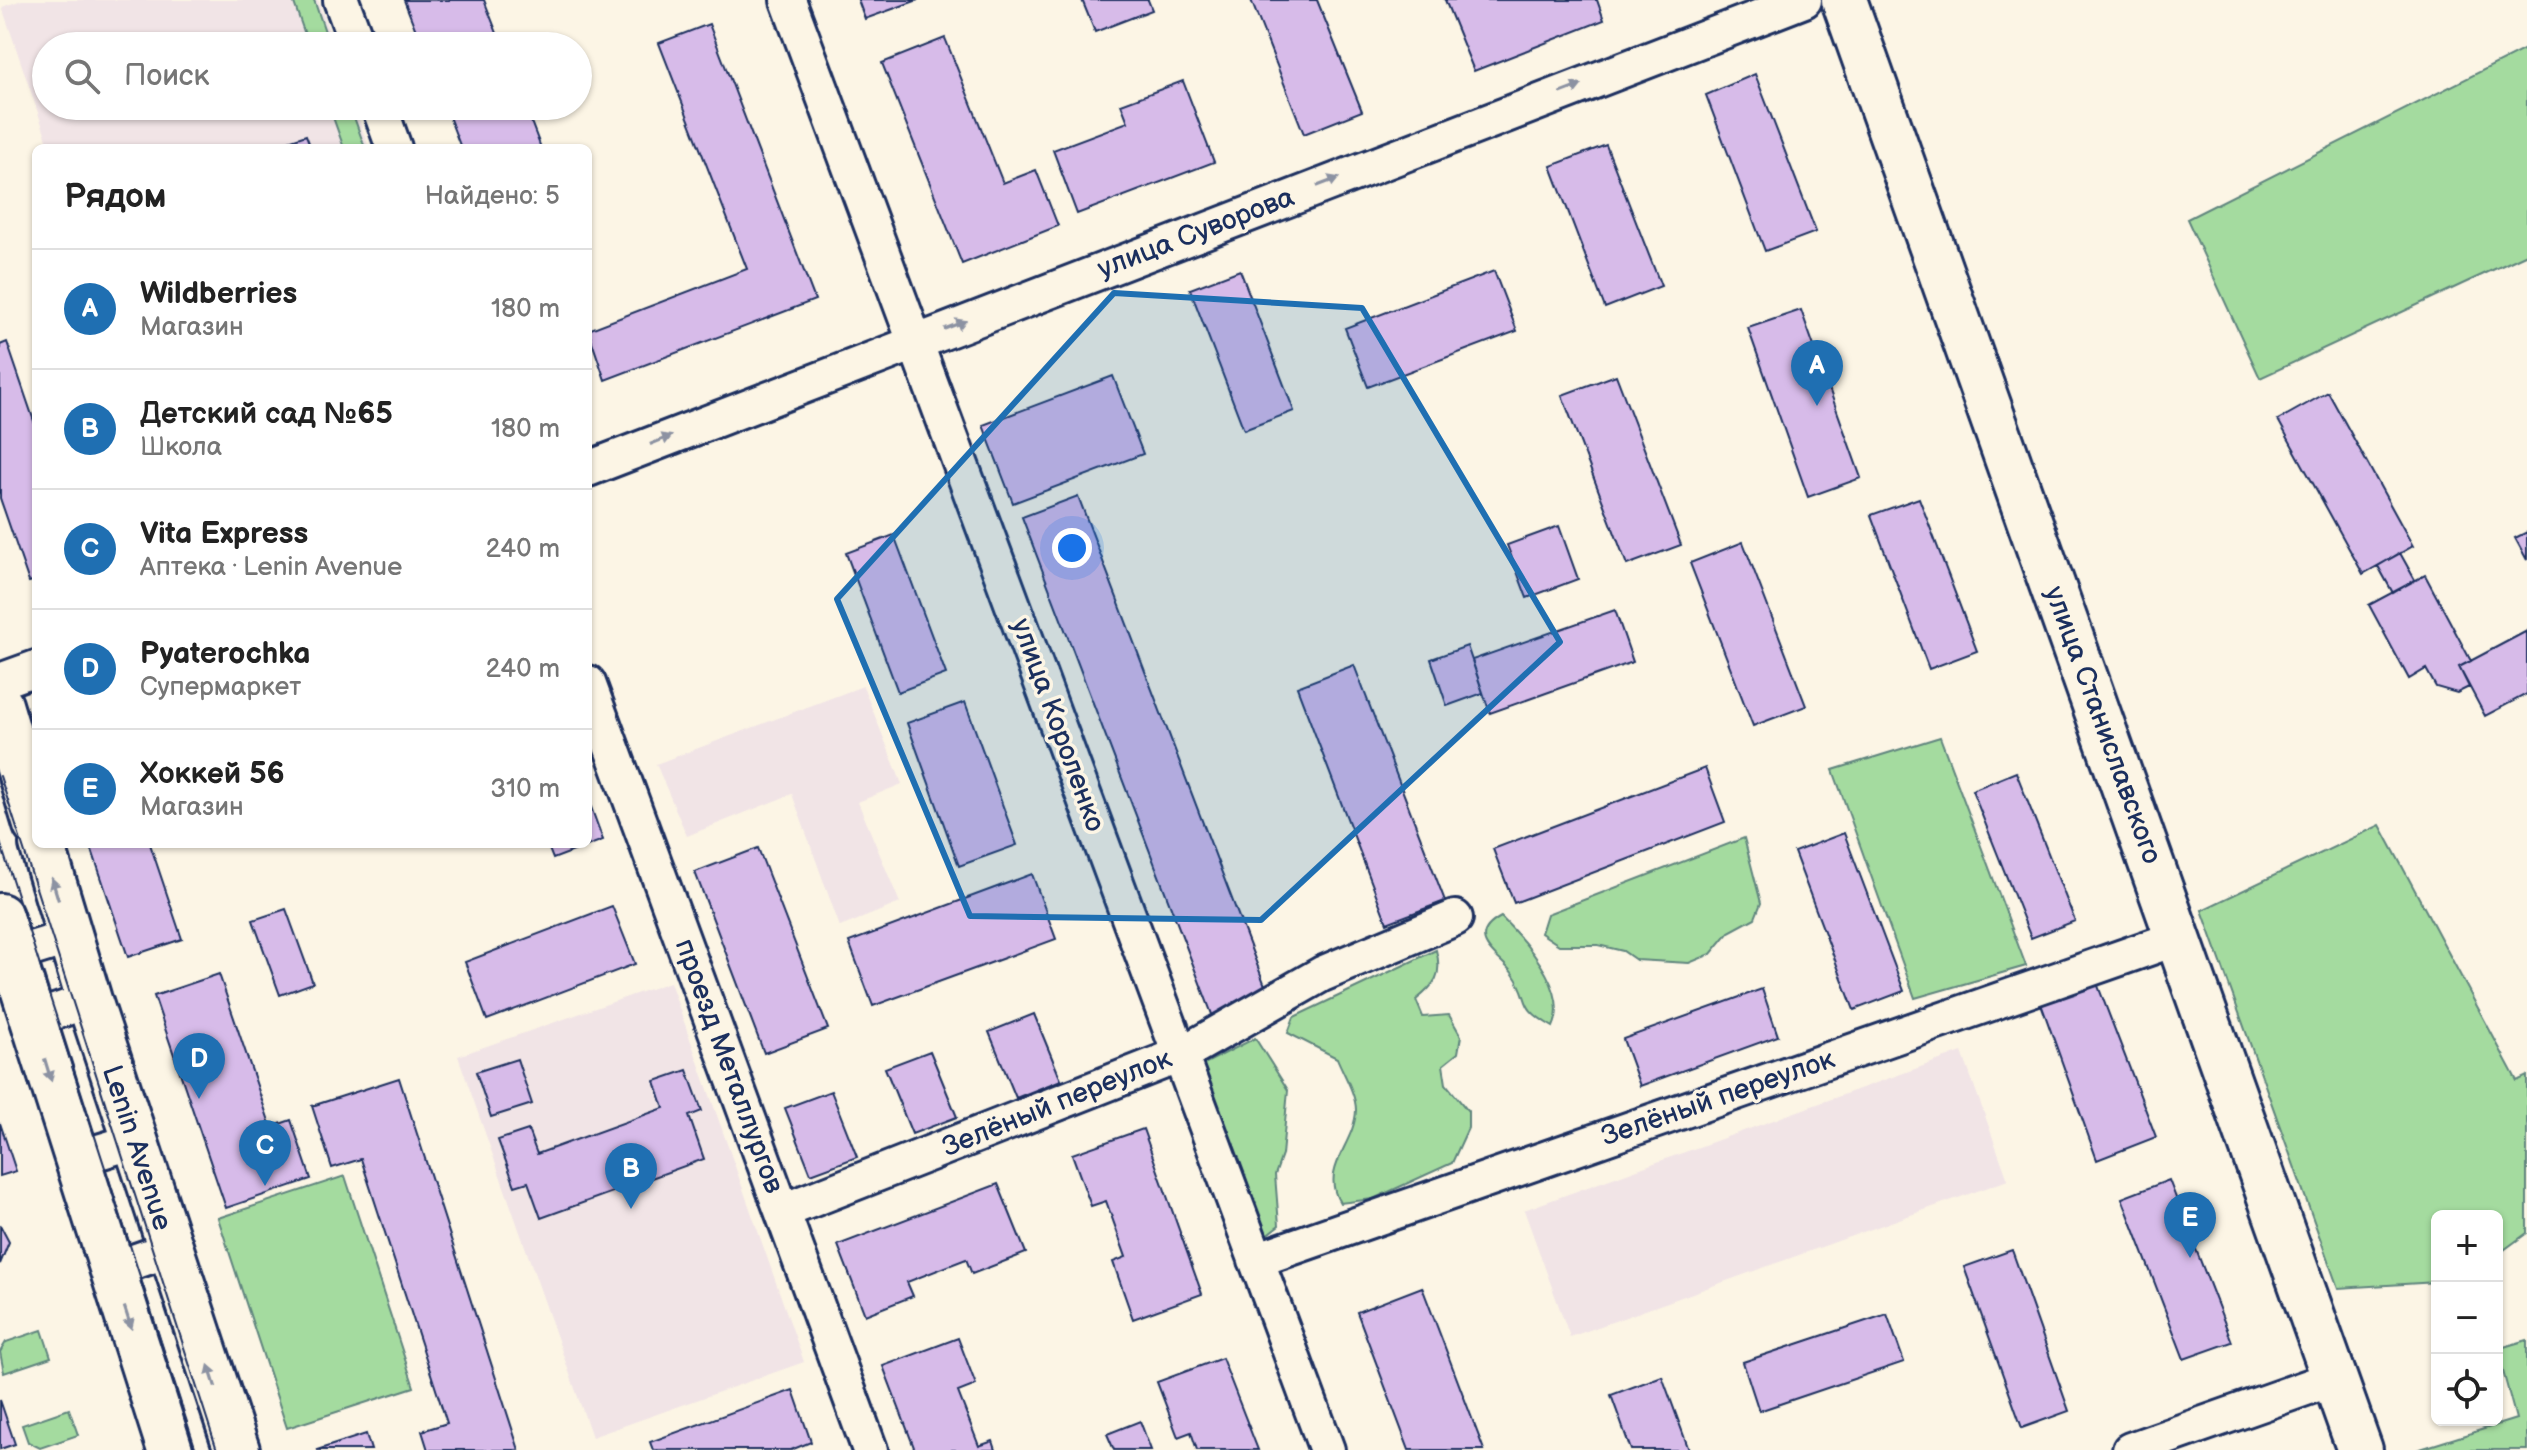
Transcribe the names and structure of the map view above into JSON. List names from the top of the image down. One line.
{"streets":{"main road":["улица Станиславского","Lenin Avenue"],"street":["улица Суворова","улица Короленко","проезд Металлургов","Зелёный переулок"]},"crossings":[["улица Суворова","улица Короленко"],["улица Короленко","Зелёный переулок"],["улица Станиславского","Зелёный переулок"],["проезд Металлургов","Зелёный переулок"]],"one_way":["улица Суворова"],"page":{"search":"Поиск","heading":["Рядом","Найдено: 5"],"list":[{"mark":"A","name":"Wildberries","note":"Магазин","value":"180 m"},{"mark":"B","name":"Детский сад №65","note":"Школа","value":"180 m"},{"mark":"C","name":"Vita Express","note":"Аптека · Lenin Avenue","value":"240 m"},{"mark":"D","name":"Pyaterochka","note":"Супермаркет","value":"240 m"},{"mark":"E","name":"Хоккей 56","note":"Магазин","value":"310 m"}],"pins":["A","D","C","B","E"],"map_buttons":["+","−"]}}
